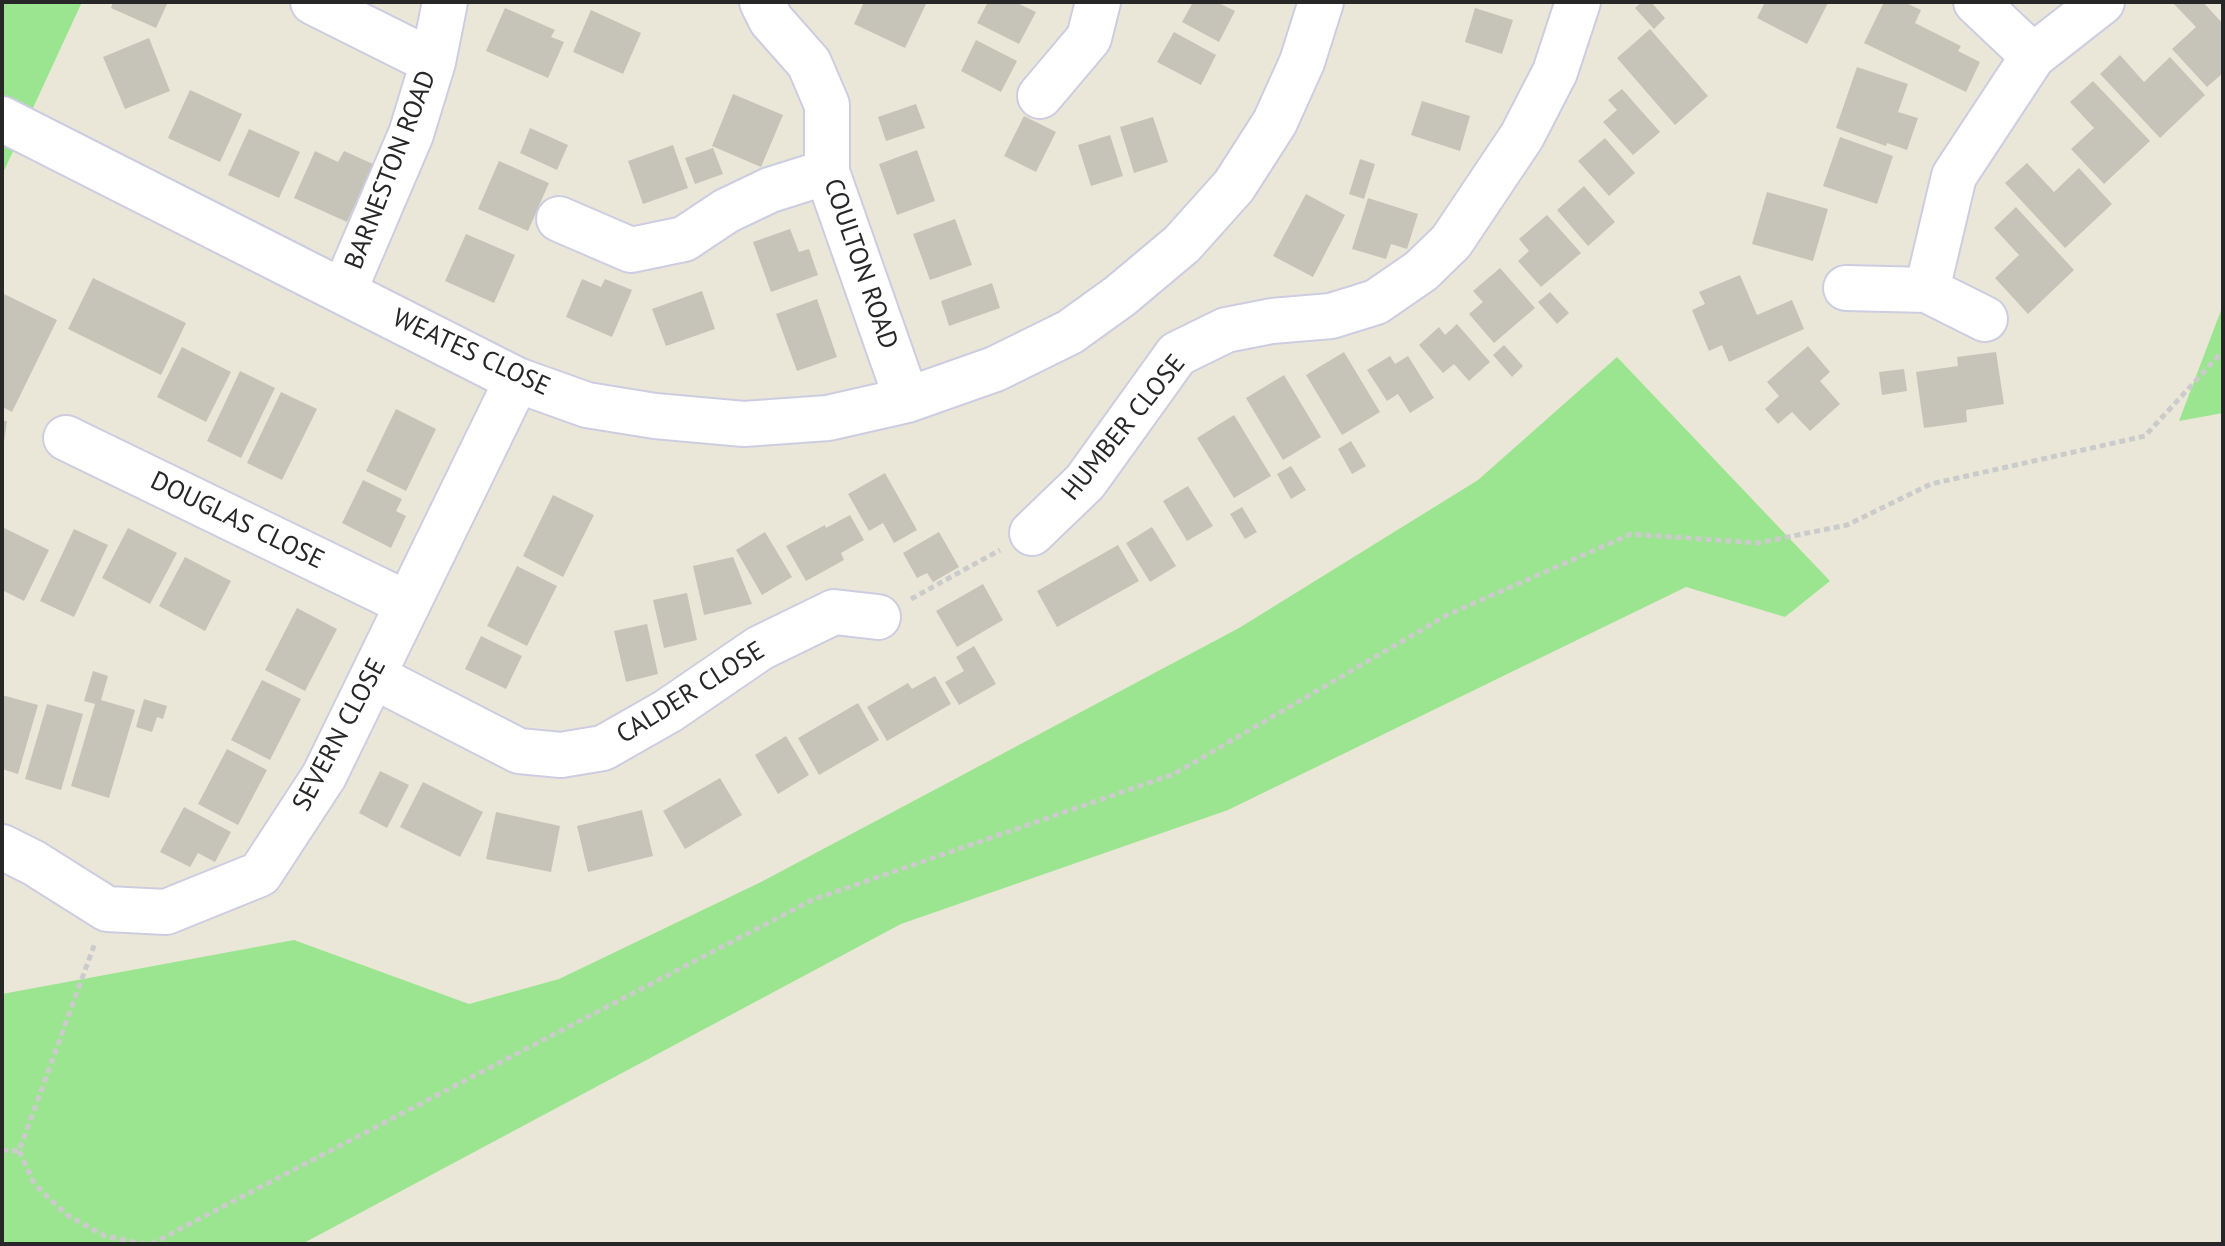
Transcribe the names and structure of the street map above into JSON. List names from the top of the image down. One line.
{"streets":{"street":["BARNESTON ROAD","COULTON ROAD","WEATES CLOSE","HUMBER CLOSE","DOUGLAS CLOSE","CALDER CLOSE","SEVERN CLOSE"]},"crossings":[["BARNESTON ROAD","WEATES CLOSE"],["COULTON ROAD","WEATES CLOSE"],["WEATES CLOSE","SEVERN CLOSE"],["DOUGLAS CLOSE","SEVERN CLOSE"],["CALDER CLOSE","SEVERN CLOSE"]]}
